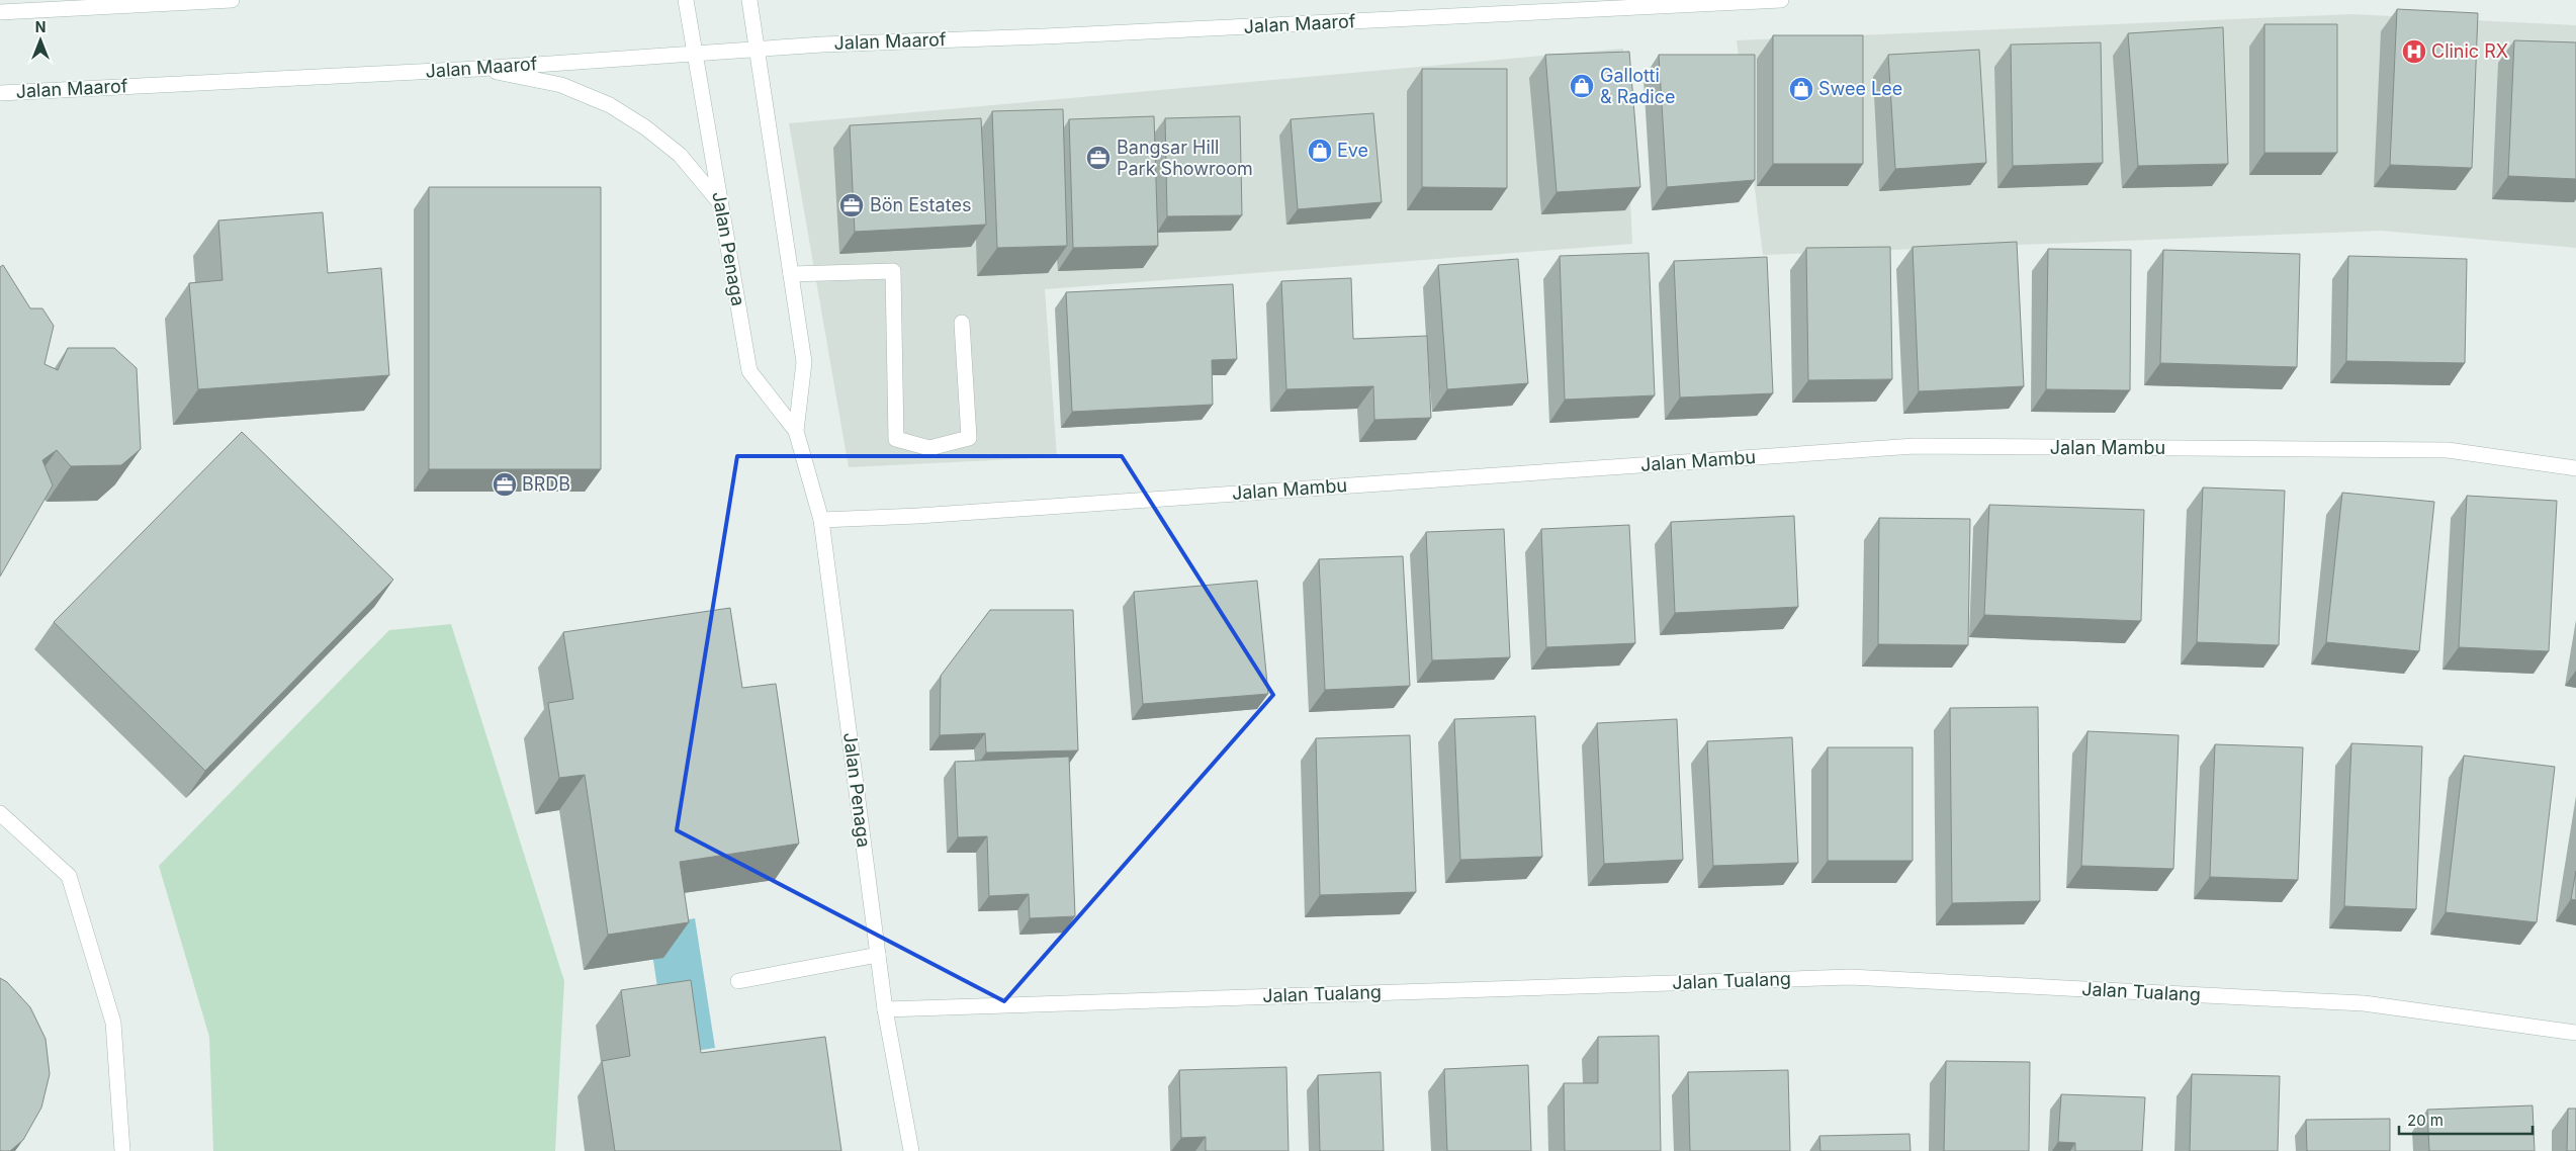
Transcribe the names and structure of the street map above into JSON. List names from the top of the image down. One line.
{"streets":{"street":["Jalan Maarof","Jalan Penaga","Jalan Mambu","Jalan Tualang"]},"crossings":[["Jalan Maarof","Jalan Penaga"],["Jalan Penaga","Jalan Mambu"],["Jalan Penaga","Jalan Tualang"]],"places":{"hospital":["Clinic RX"],"shop":["Gallotti & Radice","Swee Lee","Eve"],"office":["Bangsar Hill Park Showroom","Bön Estates","BRDB"]},"scale_bar":"20 m","north":"top"}
